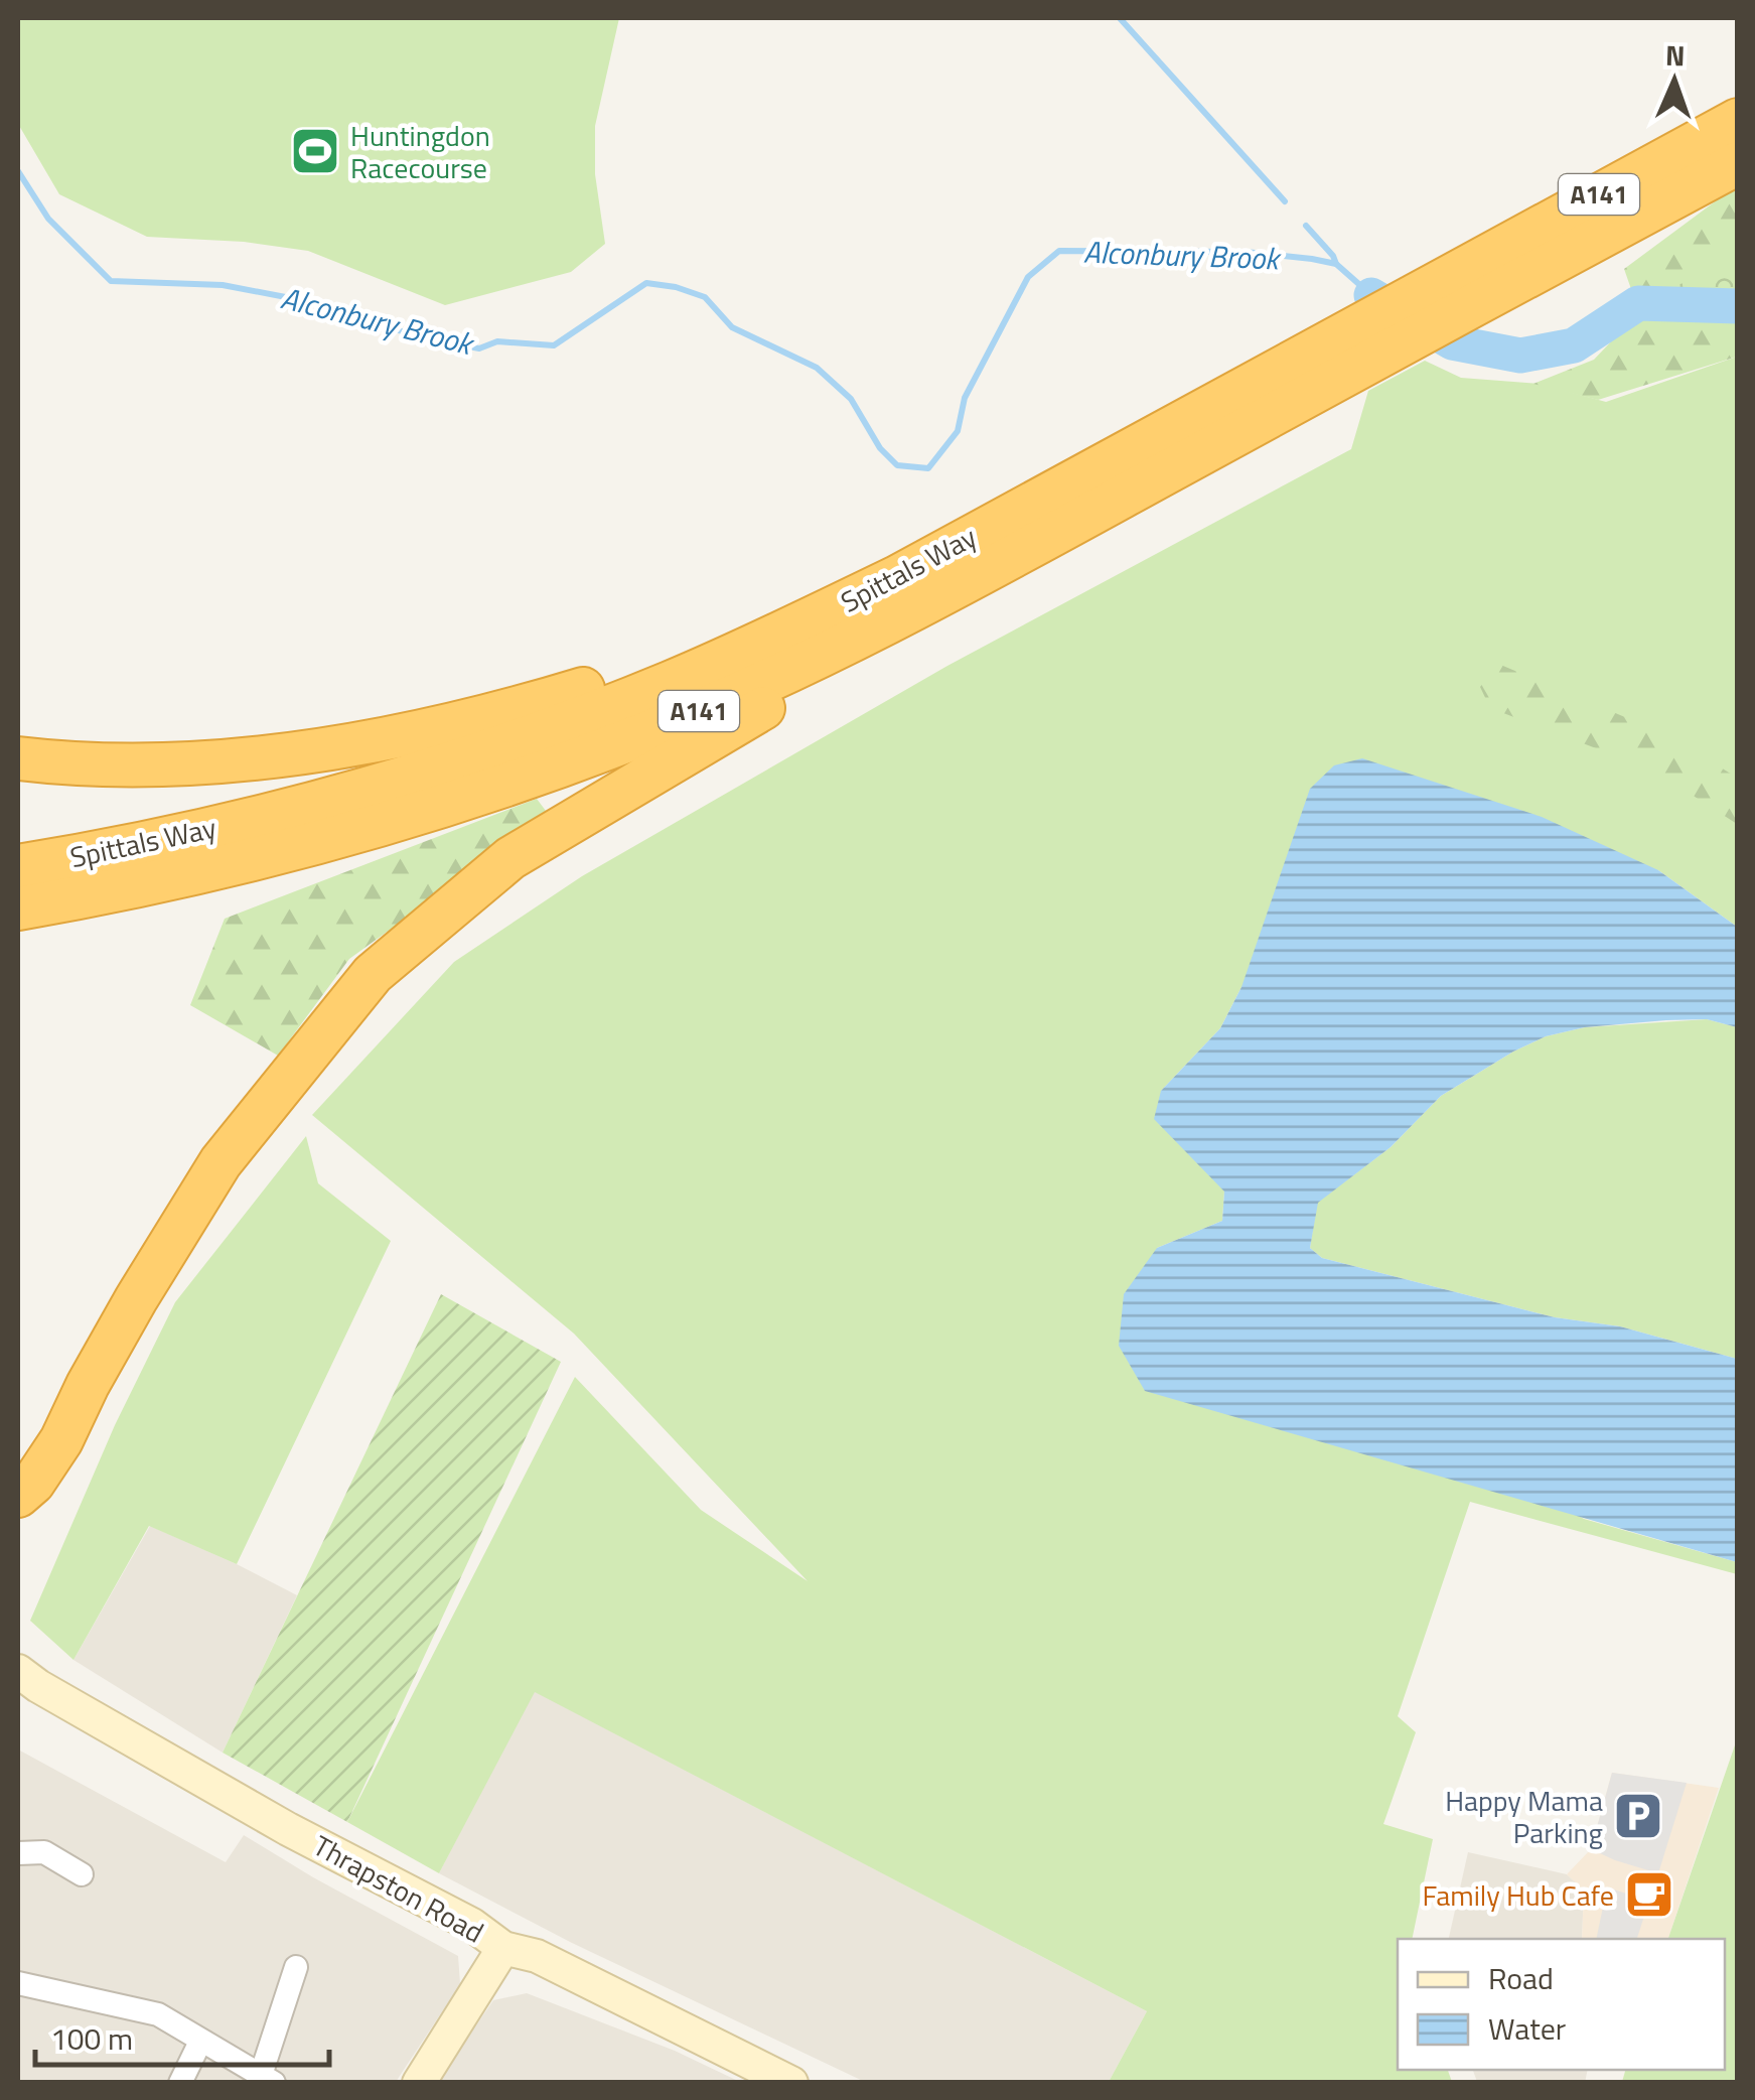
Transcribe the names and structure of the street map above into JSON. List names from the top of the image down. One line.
{"streets":{"highway":["A141","Spittals Way"],"main road":["Thrapston Road"]},"water":["Alconbury Brook"],"places":{"sports":["Huntingdon Racecourse"],"parking":["Happy Mama Parking"],"cafe":["Family Hub Cafe"]},"legend":["Road","Water"],"scale_bar":"100 m","north":"top"}
